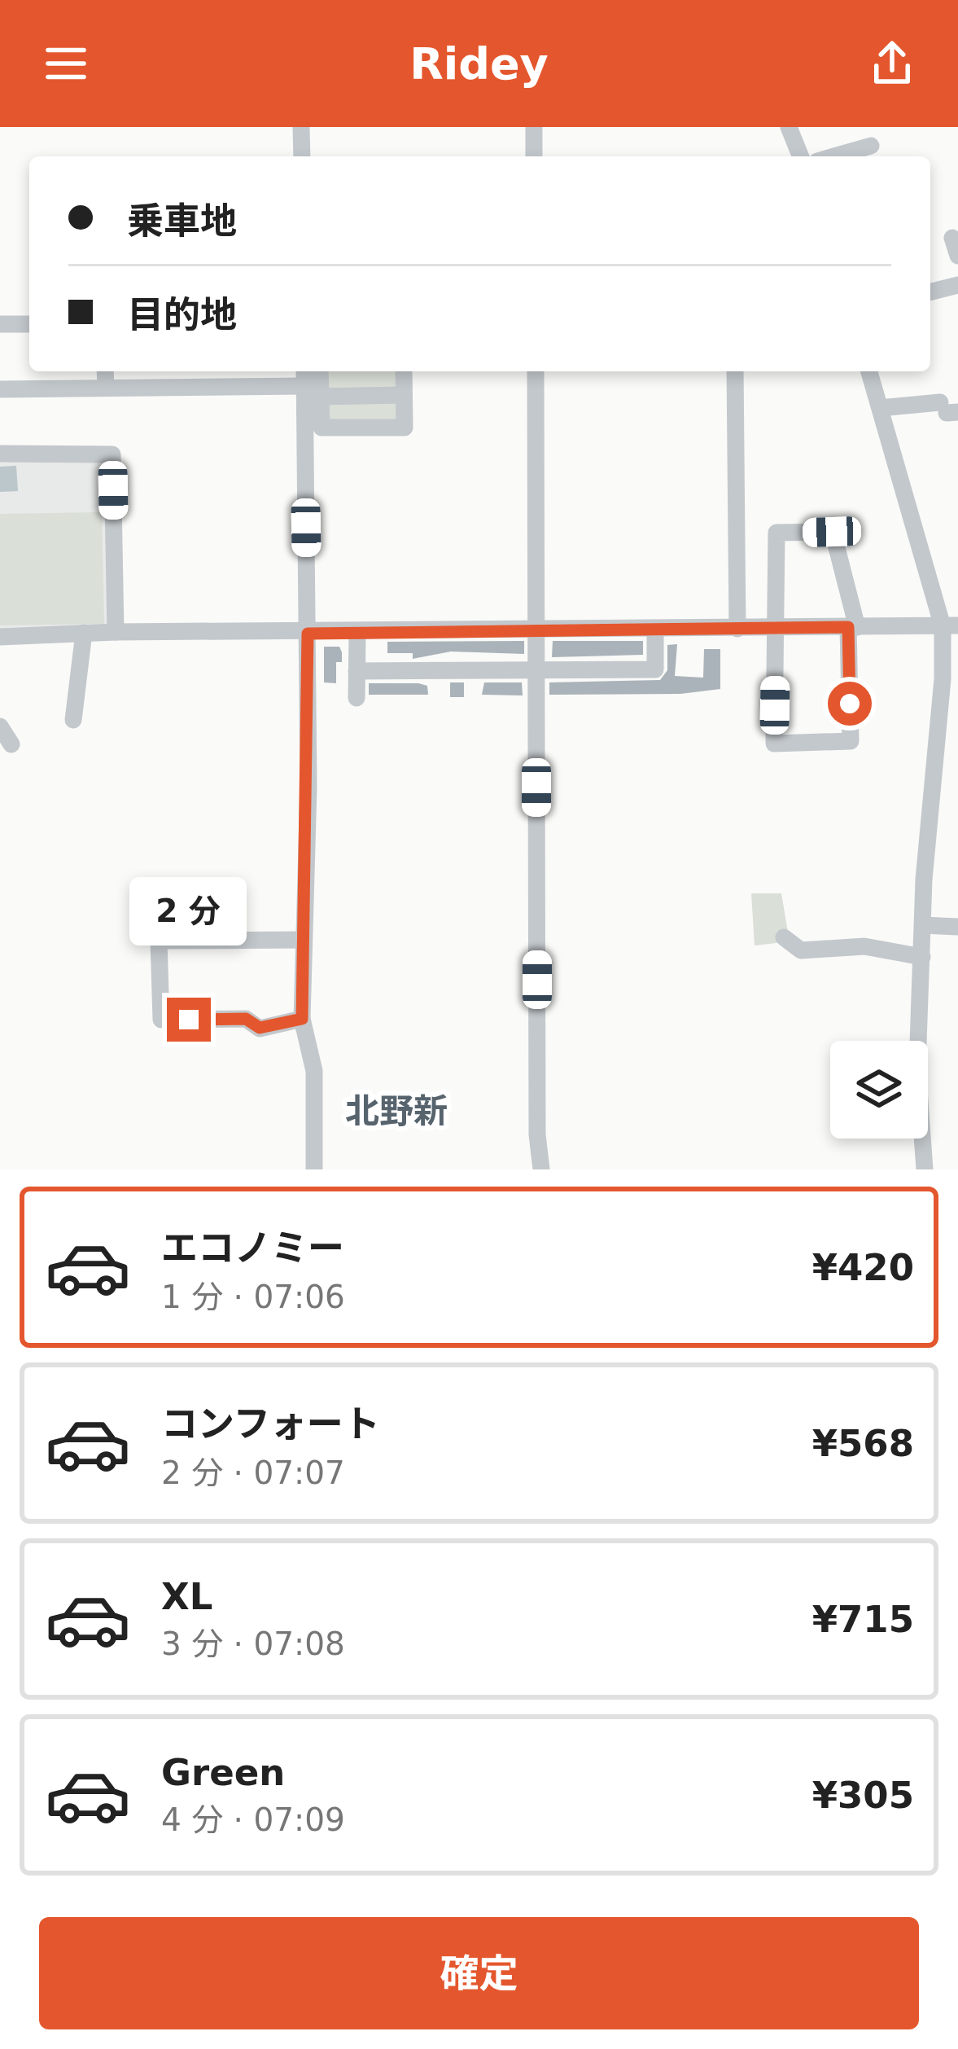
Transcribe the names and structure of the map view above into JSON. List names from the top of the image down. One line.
{"districts":["北野新"],"page":{"header":"Ridey","banner":["乗車地","目的地"],"bubble":"2 分","list":[{"name":"エコノミー","note":"1 分 · 07:06","value":"¥420"},{"name":"コンフォート","note":"2 分 · 07:07","value":"¥568"},{"name":"XL","note":"3 分 · 07:08","value":"¥715"},{"name":"Green","note":"4 分 · 07:09","value":"¥305"}],"buttons":"確定"}}
